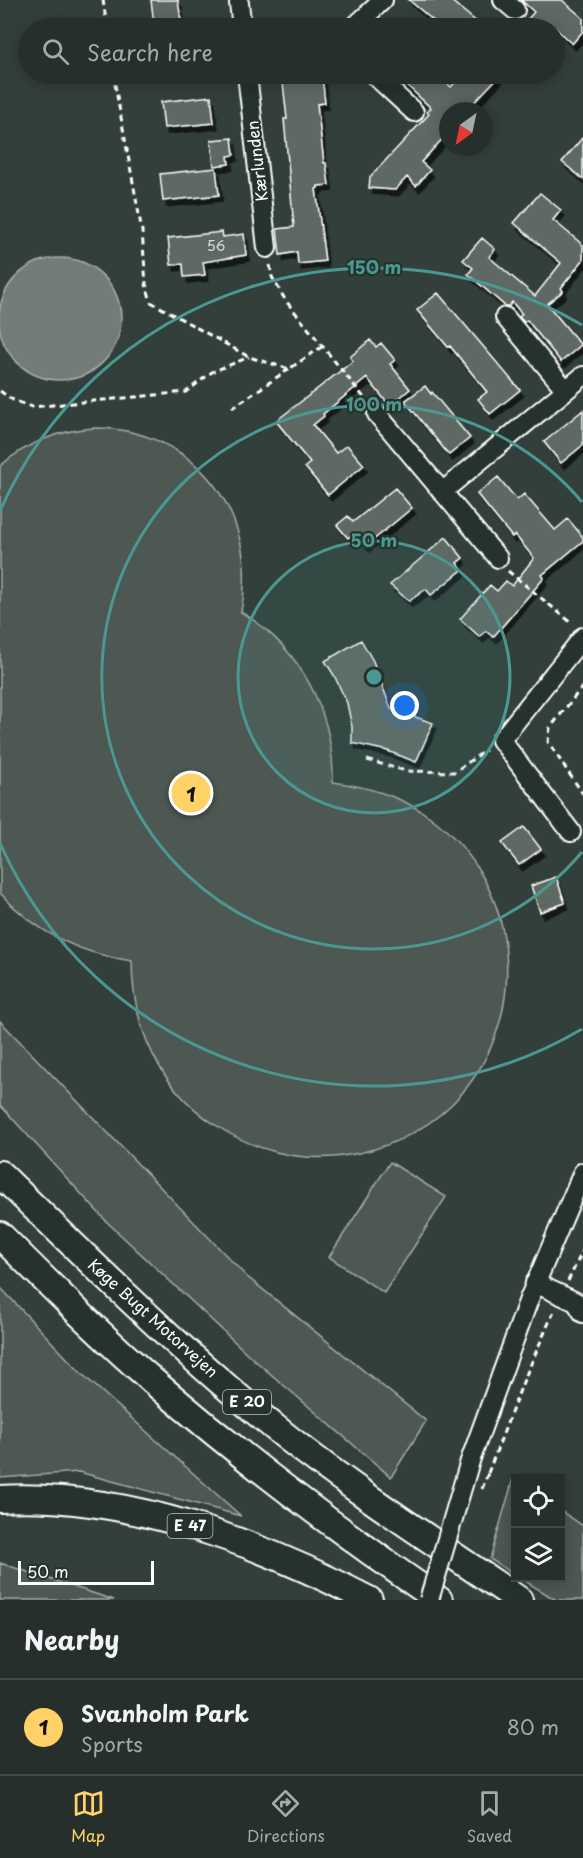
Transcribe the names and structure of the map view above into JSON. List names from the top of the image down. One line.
{"streets":{"highway":["Køge Bugt Motorvejen","E 20","E 47"],"street":["Kærlunden"]},"house_numbers":["56"],"scale_bar":"50 m","north":"bottom left","page":{"search":"Search here","pins":"1","scale":"50 m","heading":"Nearby","list":[{"mark":"1","name":"Svanholm Park","note":"Sports","value":"80 m"}],"nav":["Map","Directions","Saved"]},"rings":["150 m","100 m","50 m"]}
